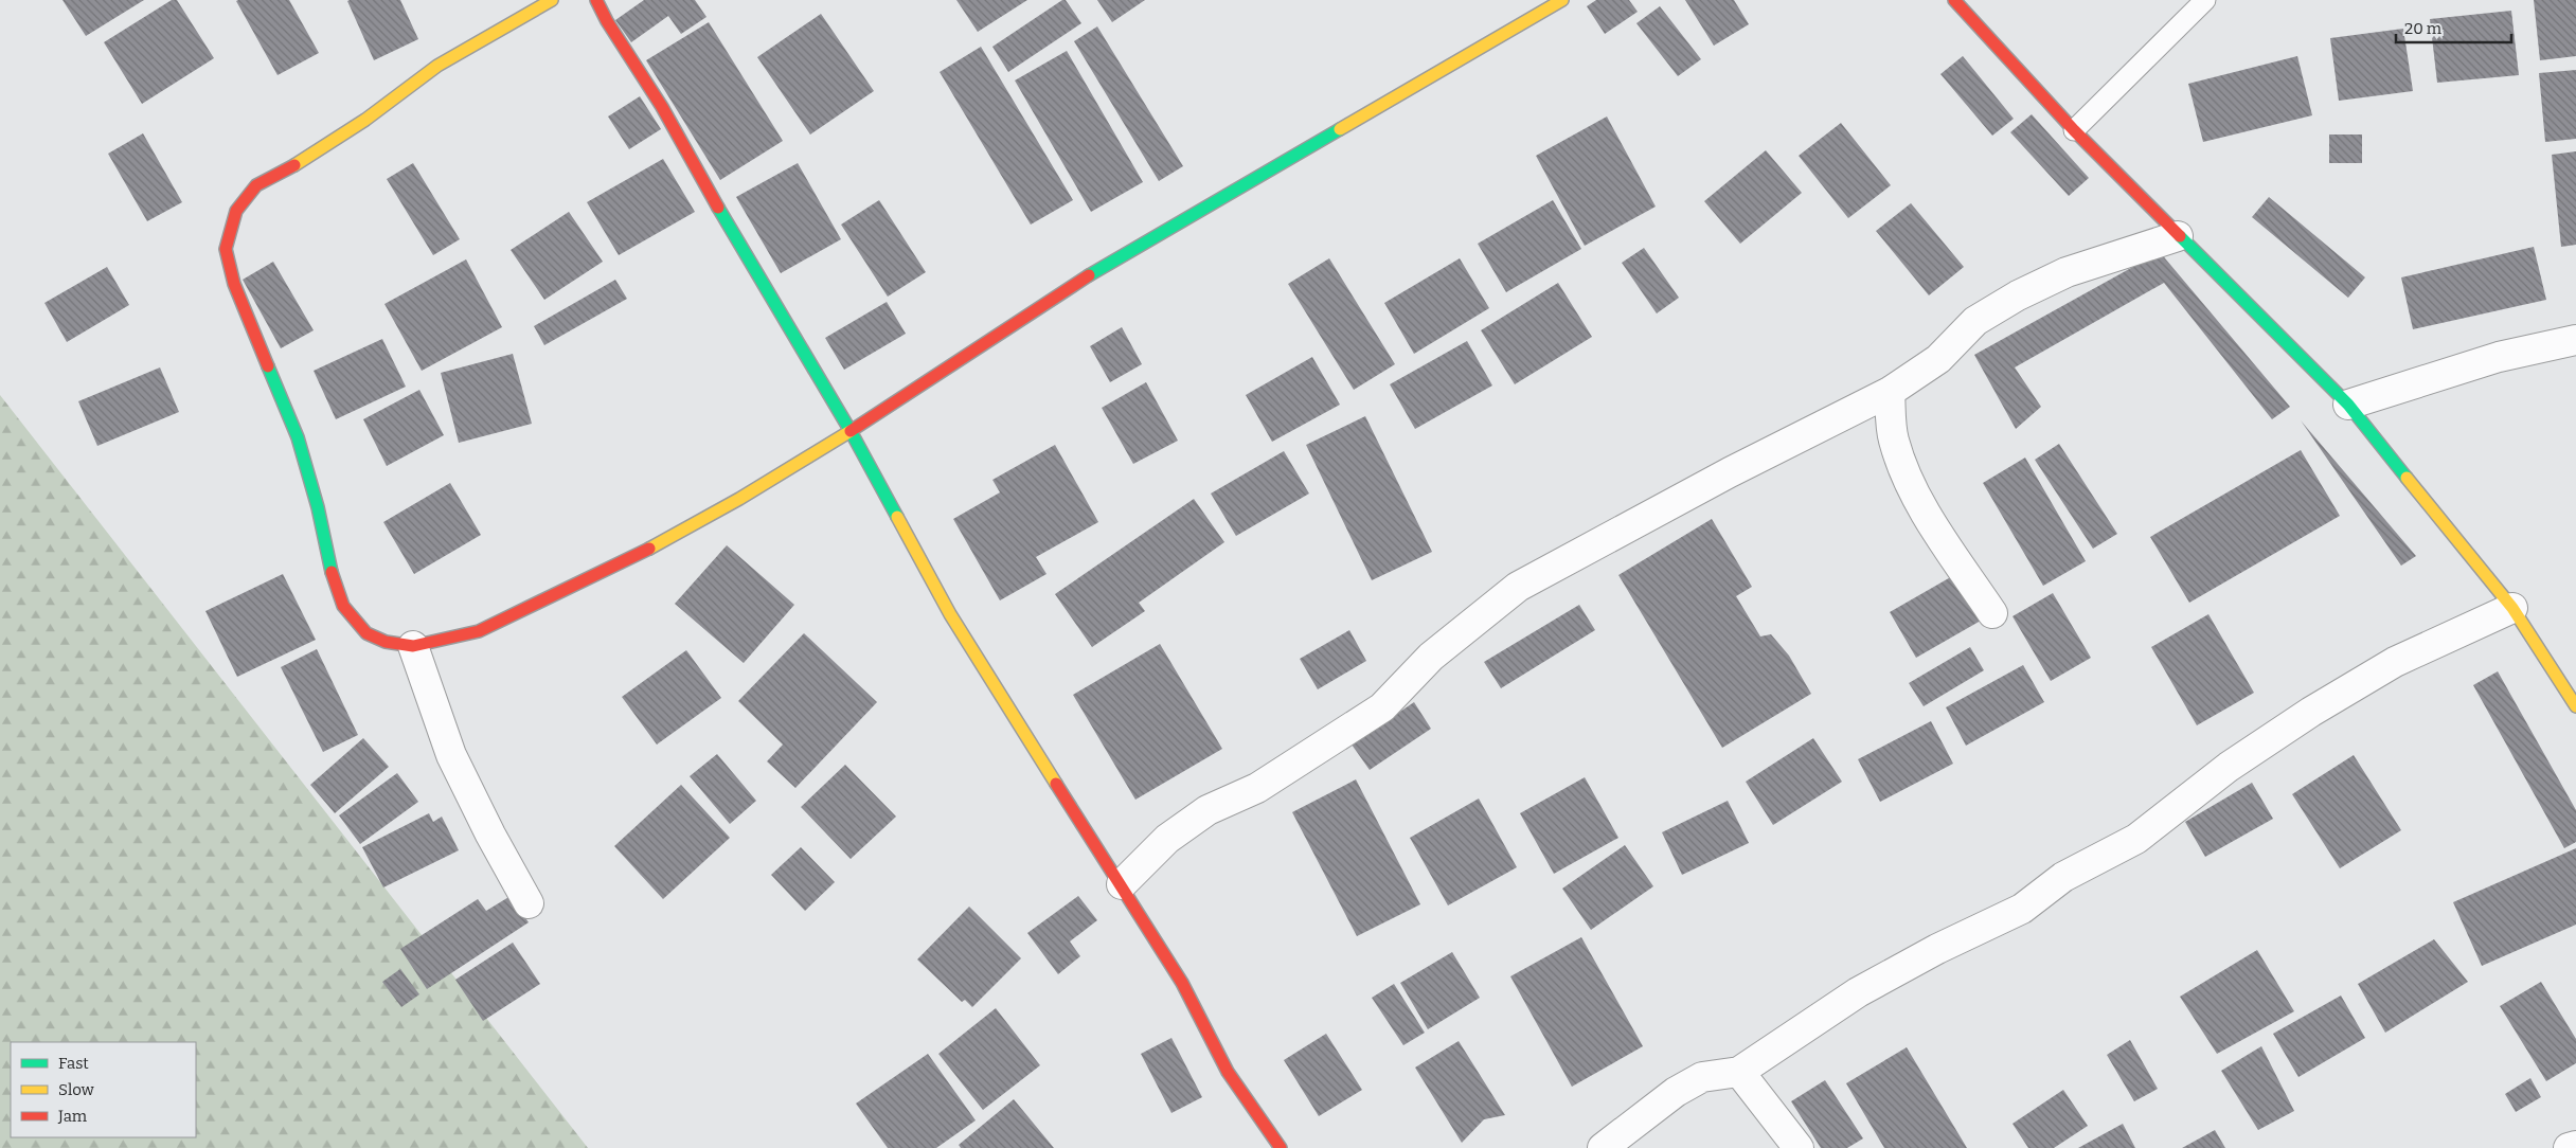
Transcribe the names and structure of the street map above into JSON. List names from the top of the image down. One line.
{"legend":["Fast","Slow","Jam"],"scale_bar":"20 m"}
